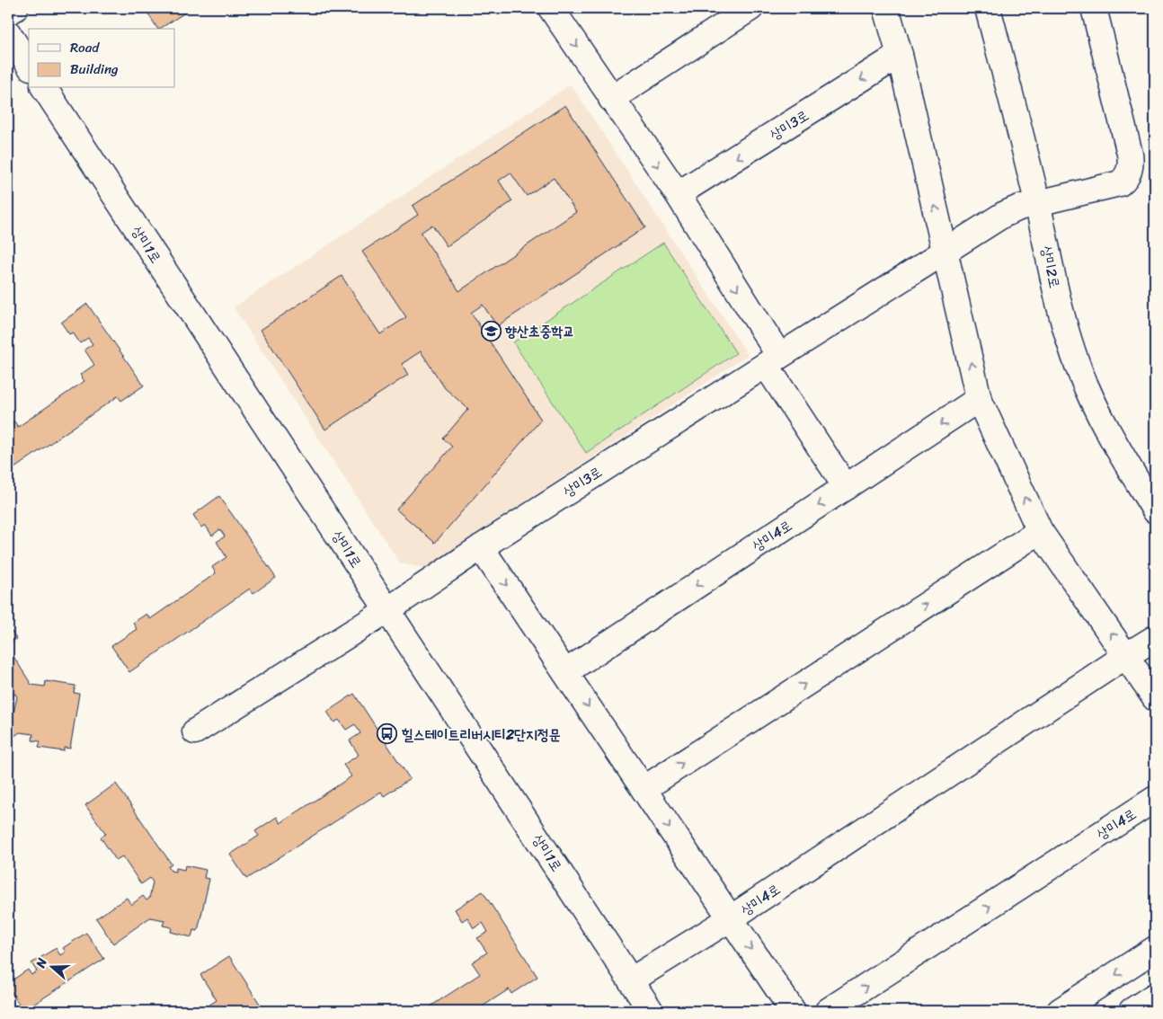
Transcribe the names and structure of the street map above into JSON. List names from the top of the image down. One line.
{"streets":{"street":["상미3로","상미1로","상미2로","상미4로"]},"crossings":[["상미3로","상미1로"],["상미3로","상미2로"],["상미3로","상미4로"],["상미1로","상미4로"]],"places":{"school or university":["향산초중학교"],"bus stop":["힐스테이트리버시티2단지정문"]},"legend":["Road","Building"],"north":"left"}
